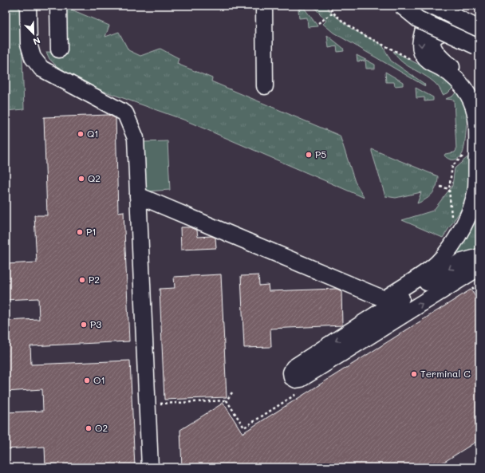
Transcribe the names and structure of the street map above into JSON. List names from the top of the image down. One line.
{"places":["Q1","P5","Q2","P1","P2","P3","Terminal C","O1","O2"],"north":"bottom right"}
